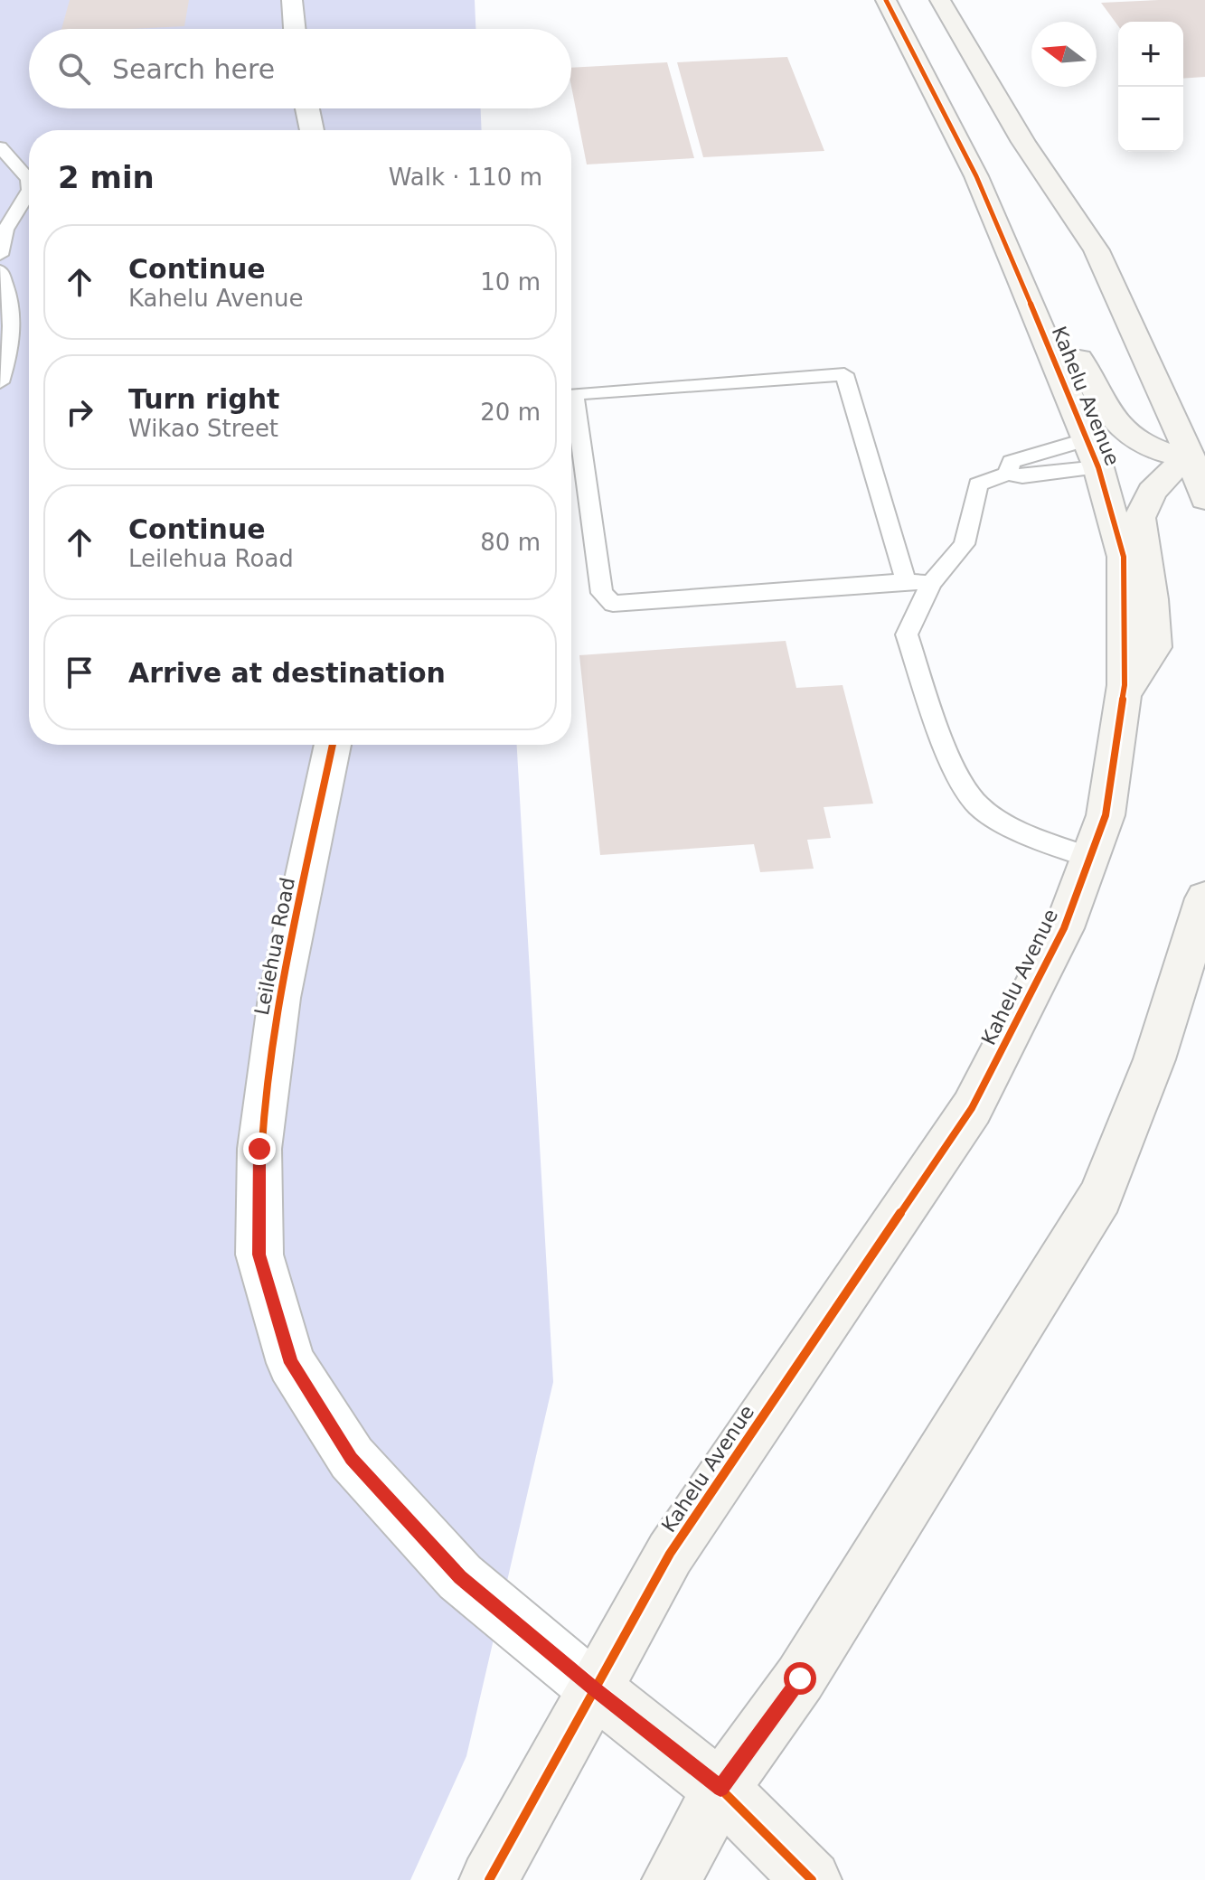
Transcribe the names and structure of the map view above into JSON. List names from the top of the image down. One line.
{"streets":{"street":["Kahelu Avenue","Leilehua Road"]},"crossings":[["Kahelu Avenue","Leilehua Road"]],"north":"left","page":{"map_buttons":["+","−"],"search":"Search here","heading":["2 min","Walk · 110 m"],"list":[["Continue","Kahelu Avenue","10 m"],["Turn right","Wikao Street","20 m"],["Continue","Leilehua Road","80 m"],"Arrive at destination"]}}
